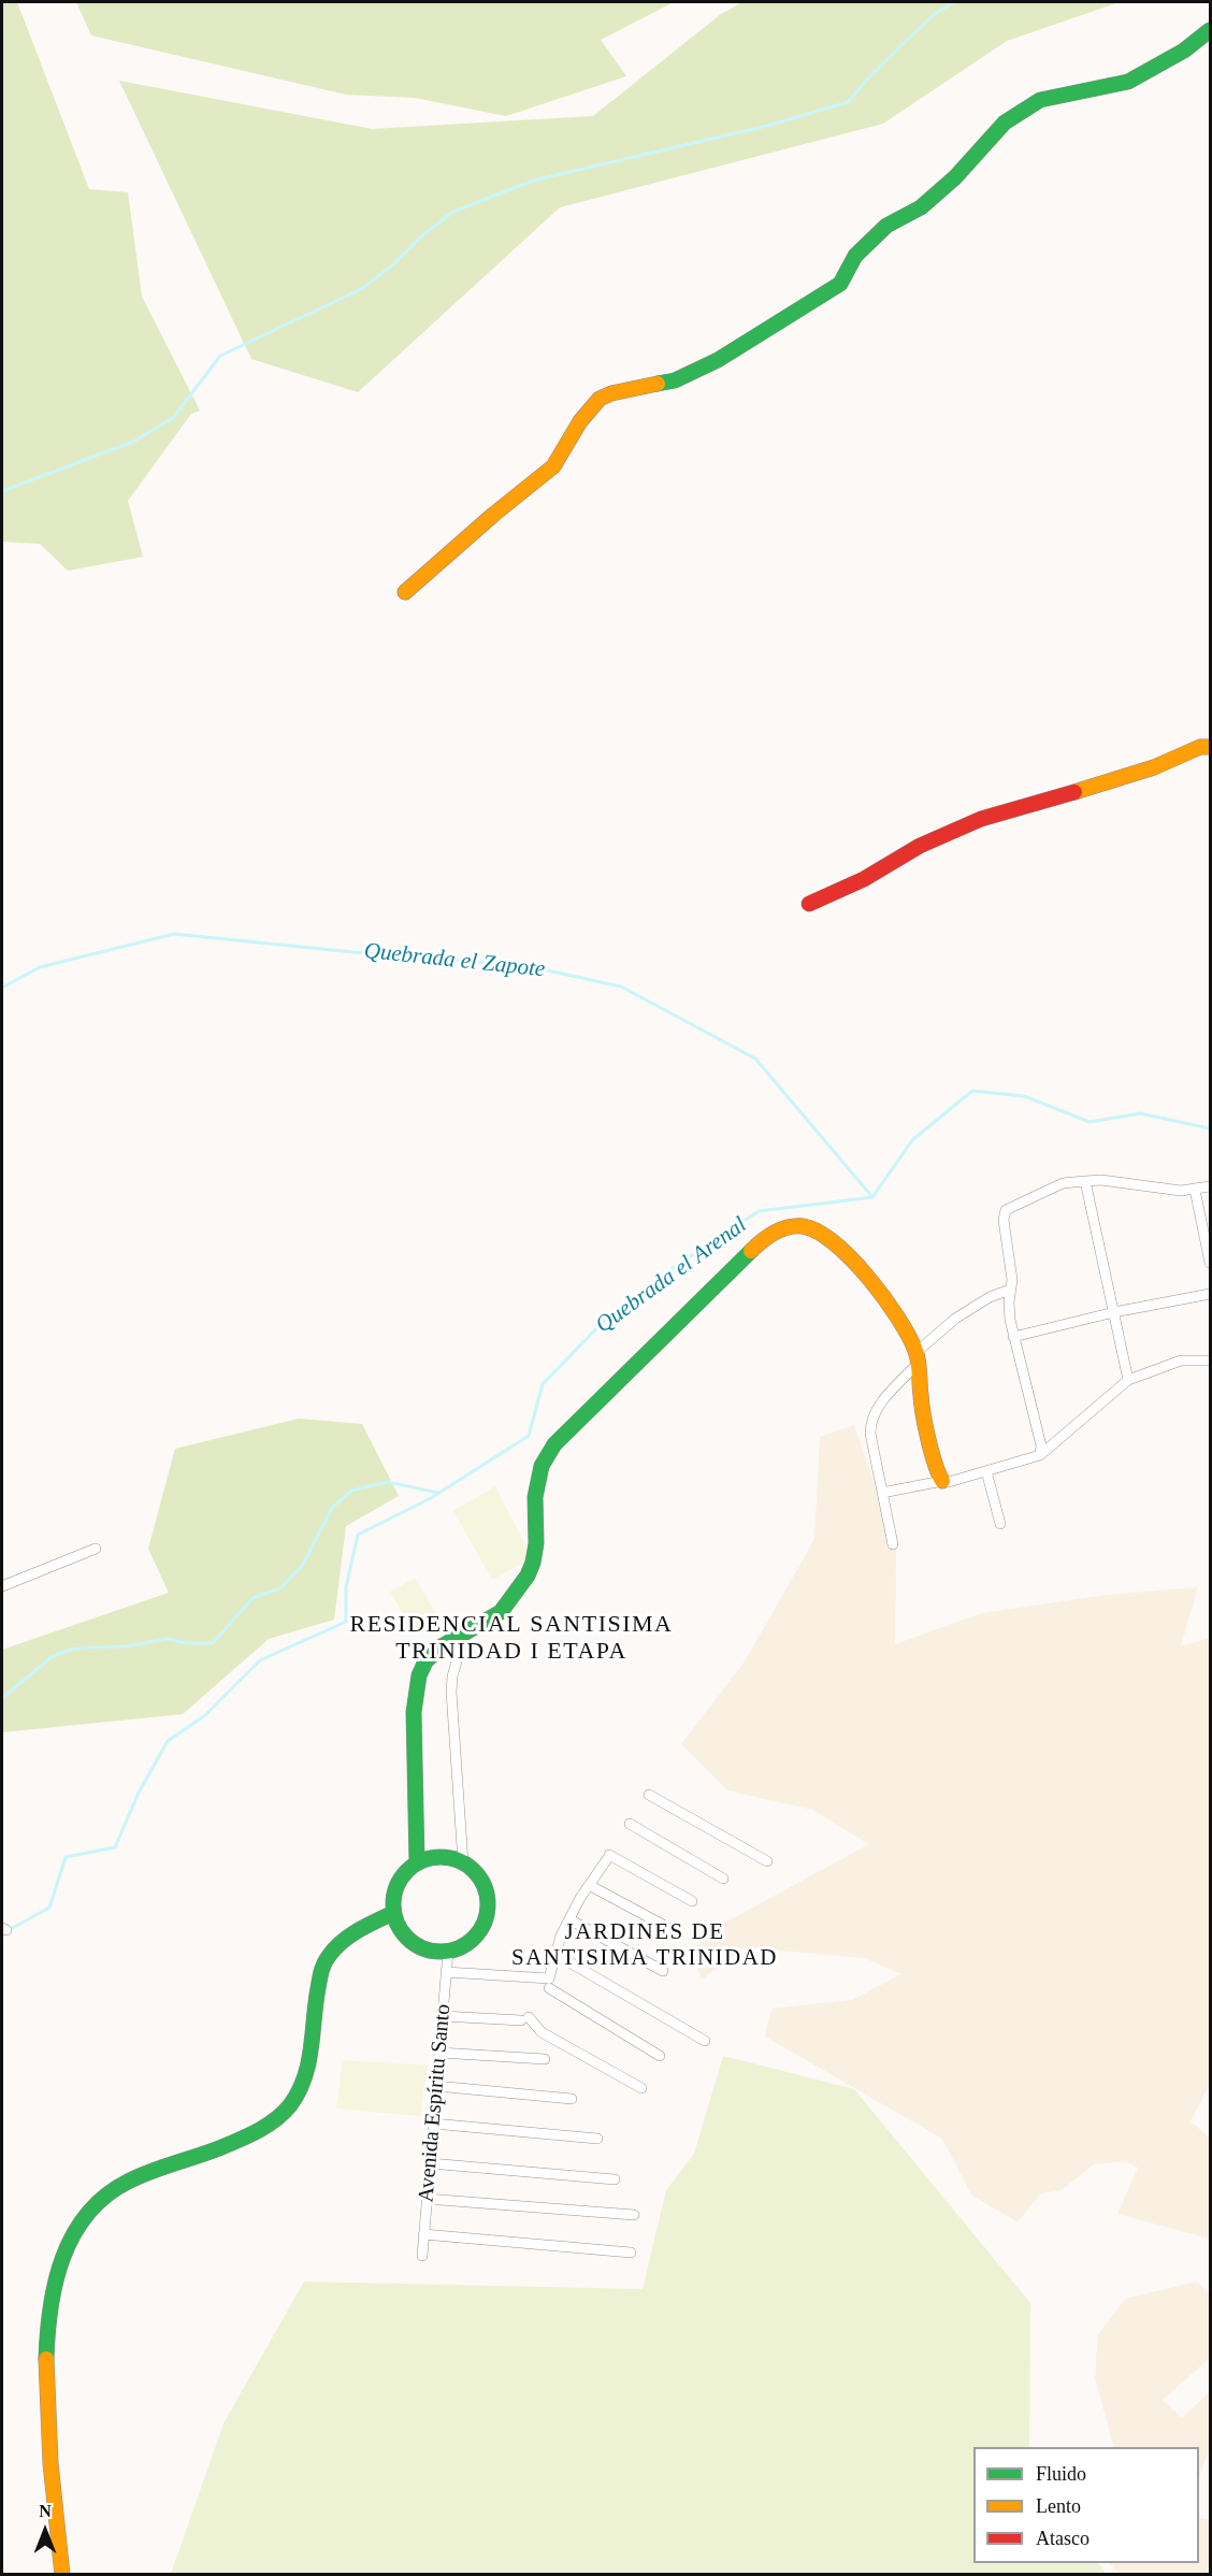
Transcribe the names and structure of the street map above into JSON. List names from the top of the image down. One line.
{"streets":{"street":["Avenida Espíritu Santo"]},"districts":["RESIDENCIAL SANTISIMA TRINIDAD I ETAPA","JARDINES DE SANTISIMA TRINIDAD"],"water":["Quebrada el Zapote","Quebrada el Arenal"],"legend":["Fluido","Lento","Atasco"],"north":"top"}
